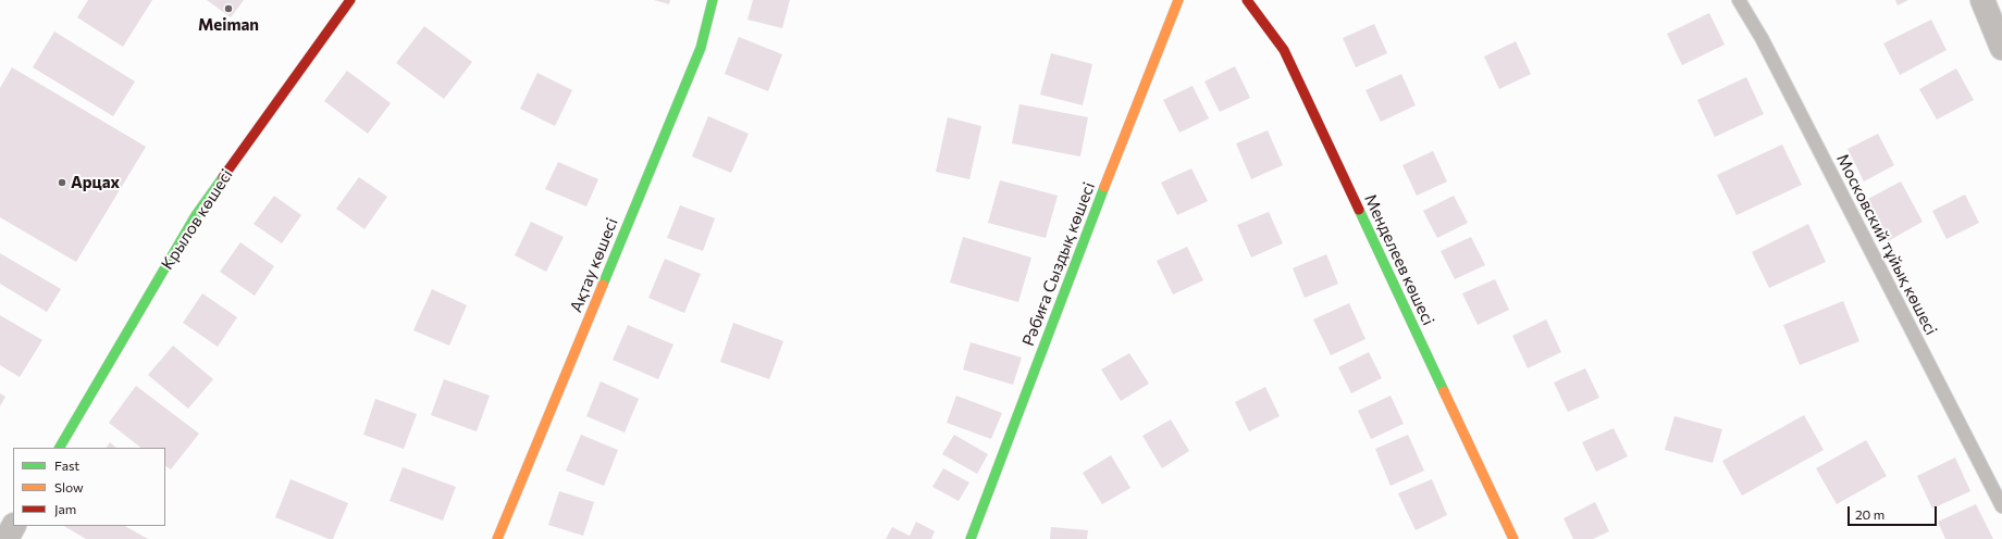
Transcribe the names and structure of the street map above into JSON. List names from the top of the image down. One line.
{"streets":{"street":["Крылов көшесі","Менделеев көшесі","Рәбиға Сыздық көшесі","Ақтау көшесі"],"lane":["Московский тұйық көшесі"]},"places":["Meiman","Арцах"],"legend":["Fast","Slow","Jam"],"scale_bar":"20 m"}
